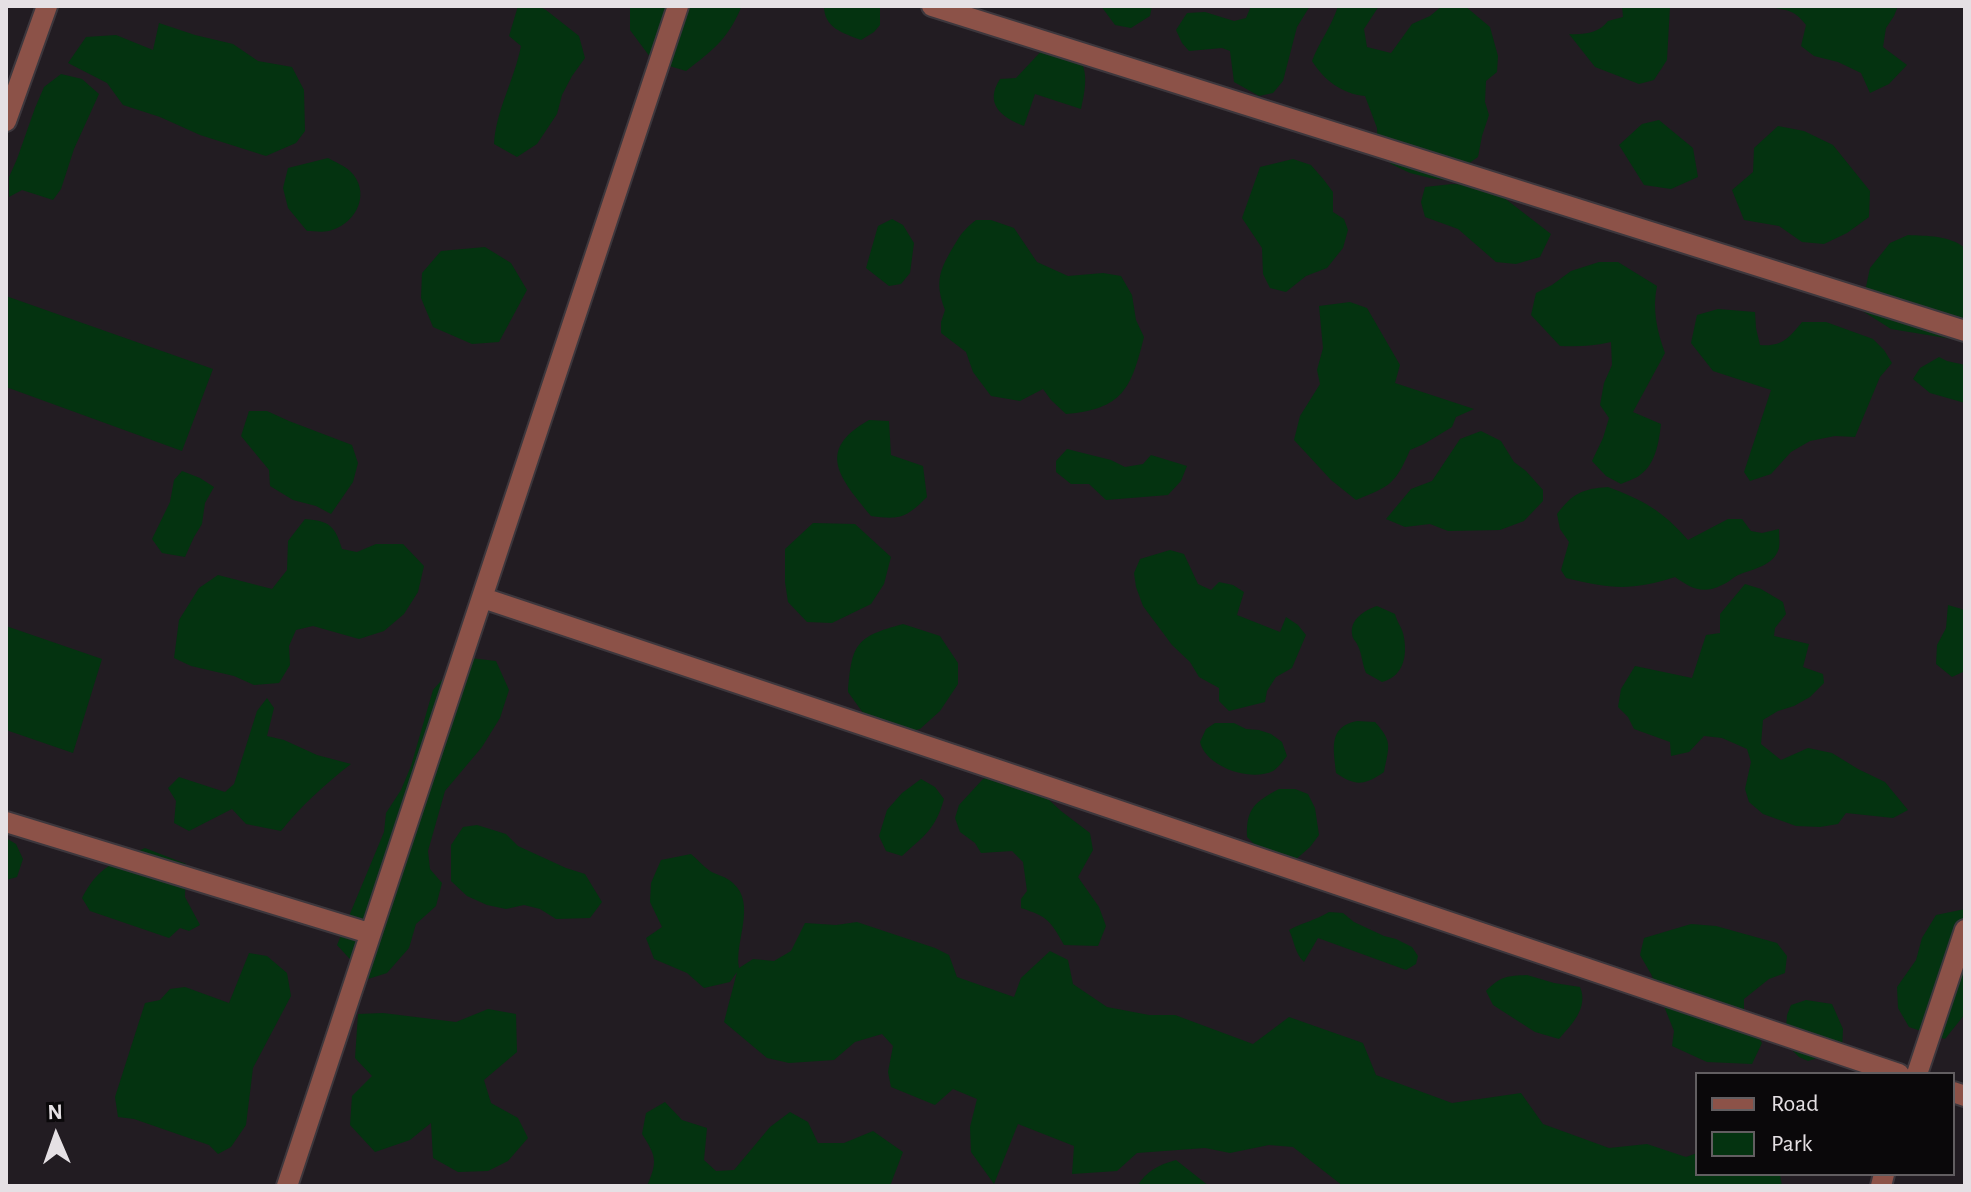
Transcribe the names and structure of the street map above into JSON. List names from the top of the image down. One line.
{"legend":["Road","Park"],"north":"top"}
